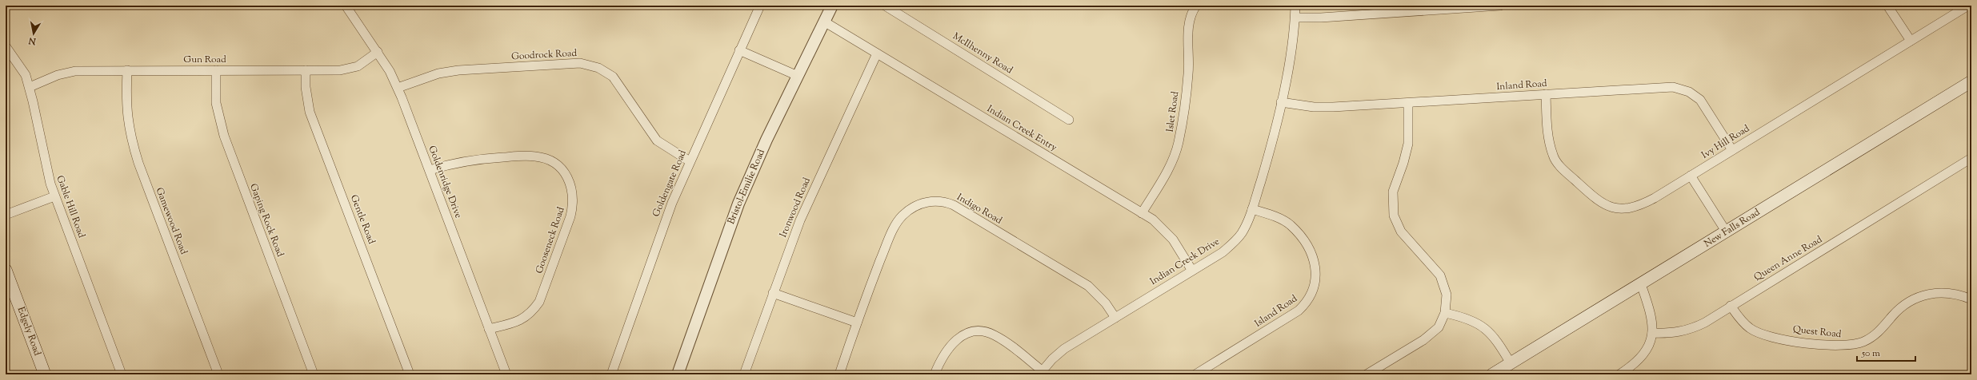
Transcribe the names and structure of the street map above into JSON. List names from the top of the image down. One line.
{"streets":{"main road":["New Falls Road","Edgely Road"],"street":["McIlhenny Road","Goodrock Road","Gun Road","Inland Road","Islet Road","Indian Creek Entry","Ivy Hill Road","Goldenridge Drive","Goldengate Road","Bristol-Emilie Road","Gable Hill Road","Ironwood Road","Indigo Road","Gentle Road","Gaping Rock Road","Gamewood Road","Gooseneck Road","Queen Anne Road","Indian Creek Drive","Island Road","Quest Road"]},"crossings":[["Goodrock Road","Goldenridge Drive"],["Goodrock Road","Goldengate Road"],["Gun Road","Goldenridge Drive"],["Gun Road","Gable Hill Road"],["Gun Road","Gentle Road"],["Gun Road","Gaping Rock Road"],["Gun Road","Gamewood Road"],["Inland Road","Ivy Hill Road"],["Inland Road","Indian Creek Drive"],["Islet Road","Indian Creek Entry"],["Indian Creek Entry","Bristol-Emilie Road"],["Indian Creek Entry","Ironwood Road"],["Indian Creek Entry","Indian Creek Drive"],["Goldenridge Drive","Gooseneck Road"],["Indigo Road","Indian Creek Drive"],["Queen Anne Road","Quest Road"],["Indian Creek Drive","Island Road"]],"scale_bar":"50 m","north":"bottom"}
